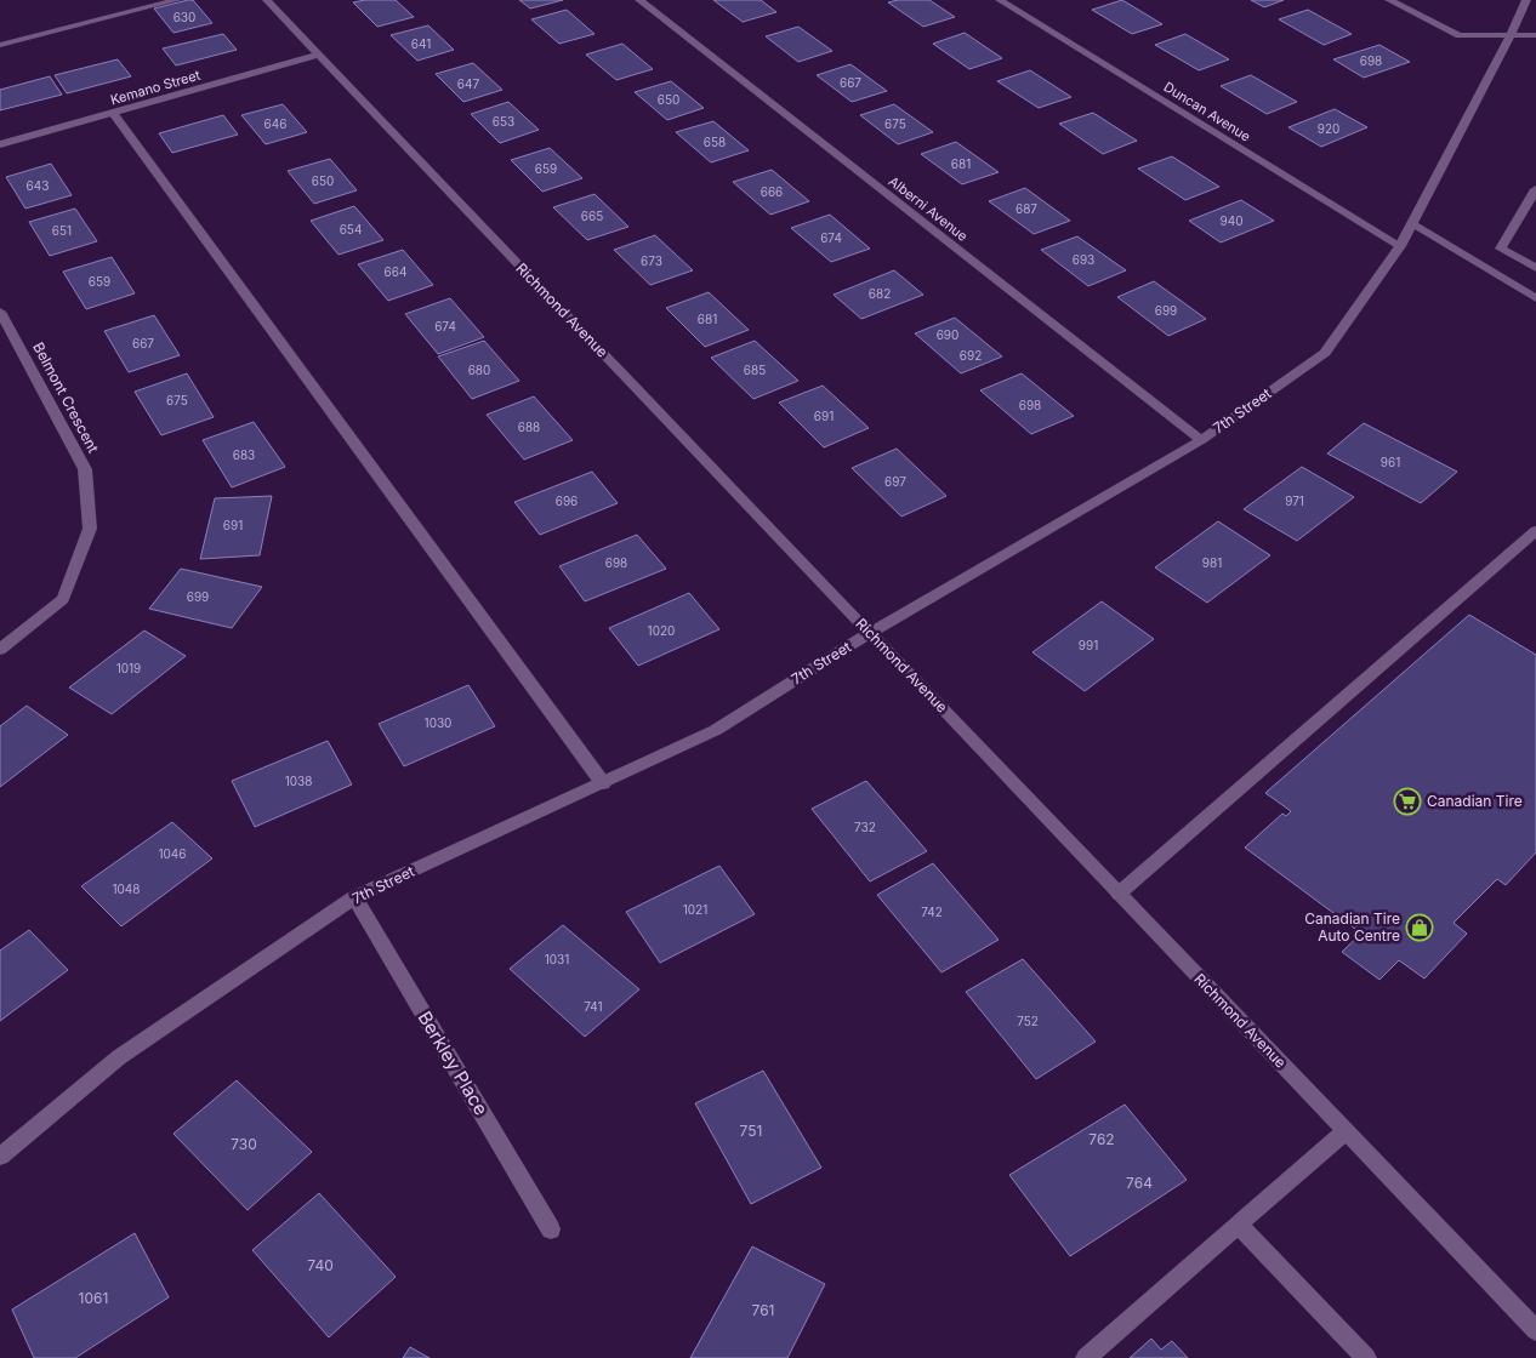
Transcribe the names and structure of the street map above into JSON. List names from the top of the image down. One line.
{"streets":{"street":["Kemano Street","Duncan Avenue","Alberni Avenue","Richmond Avenue","Belmont Crescent","7th Street","Berkley Place"]},"crossings":[["Kemano Street","Richmond Avenue"],["Duncan Avenue","7th Street"],["Alberni Avenue","7th Street"],["Richmond Avenue","7th Street"],["7th Street","Berkley Place"]],"places":{"supermarket":["Canadian Tire"],"shop":["Canadian Tire Auto Centre"]},"house_numbers":["630","641","698","667","647","650","653","646","675","920","658","681","659","650","643","666","687","665","940","654","651","674","693","673","664","659","682","699","681","674","690","667","692","680","685","675","698","691","688","683","961","697","696","971","691","698","981","699","1020","991","1019","1030","1038","732","1046","1048","1021","742","1031","741","752","751","762","730","764","740","1061","761"]}
